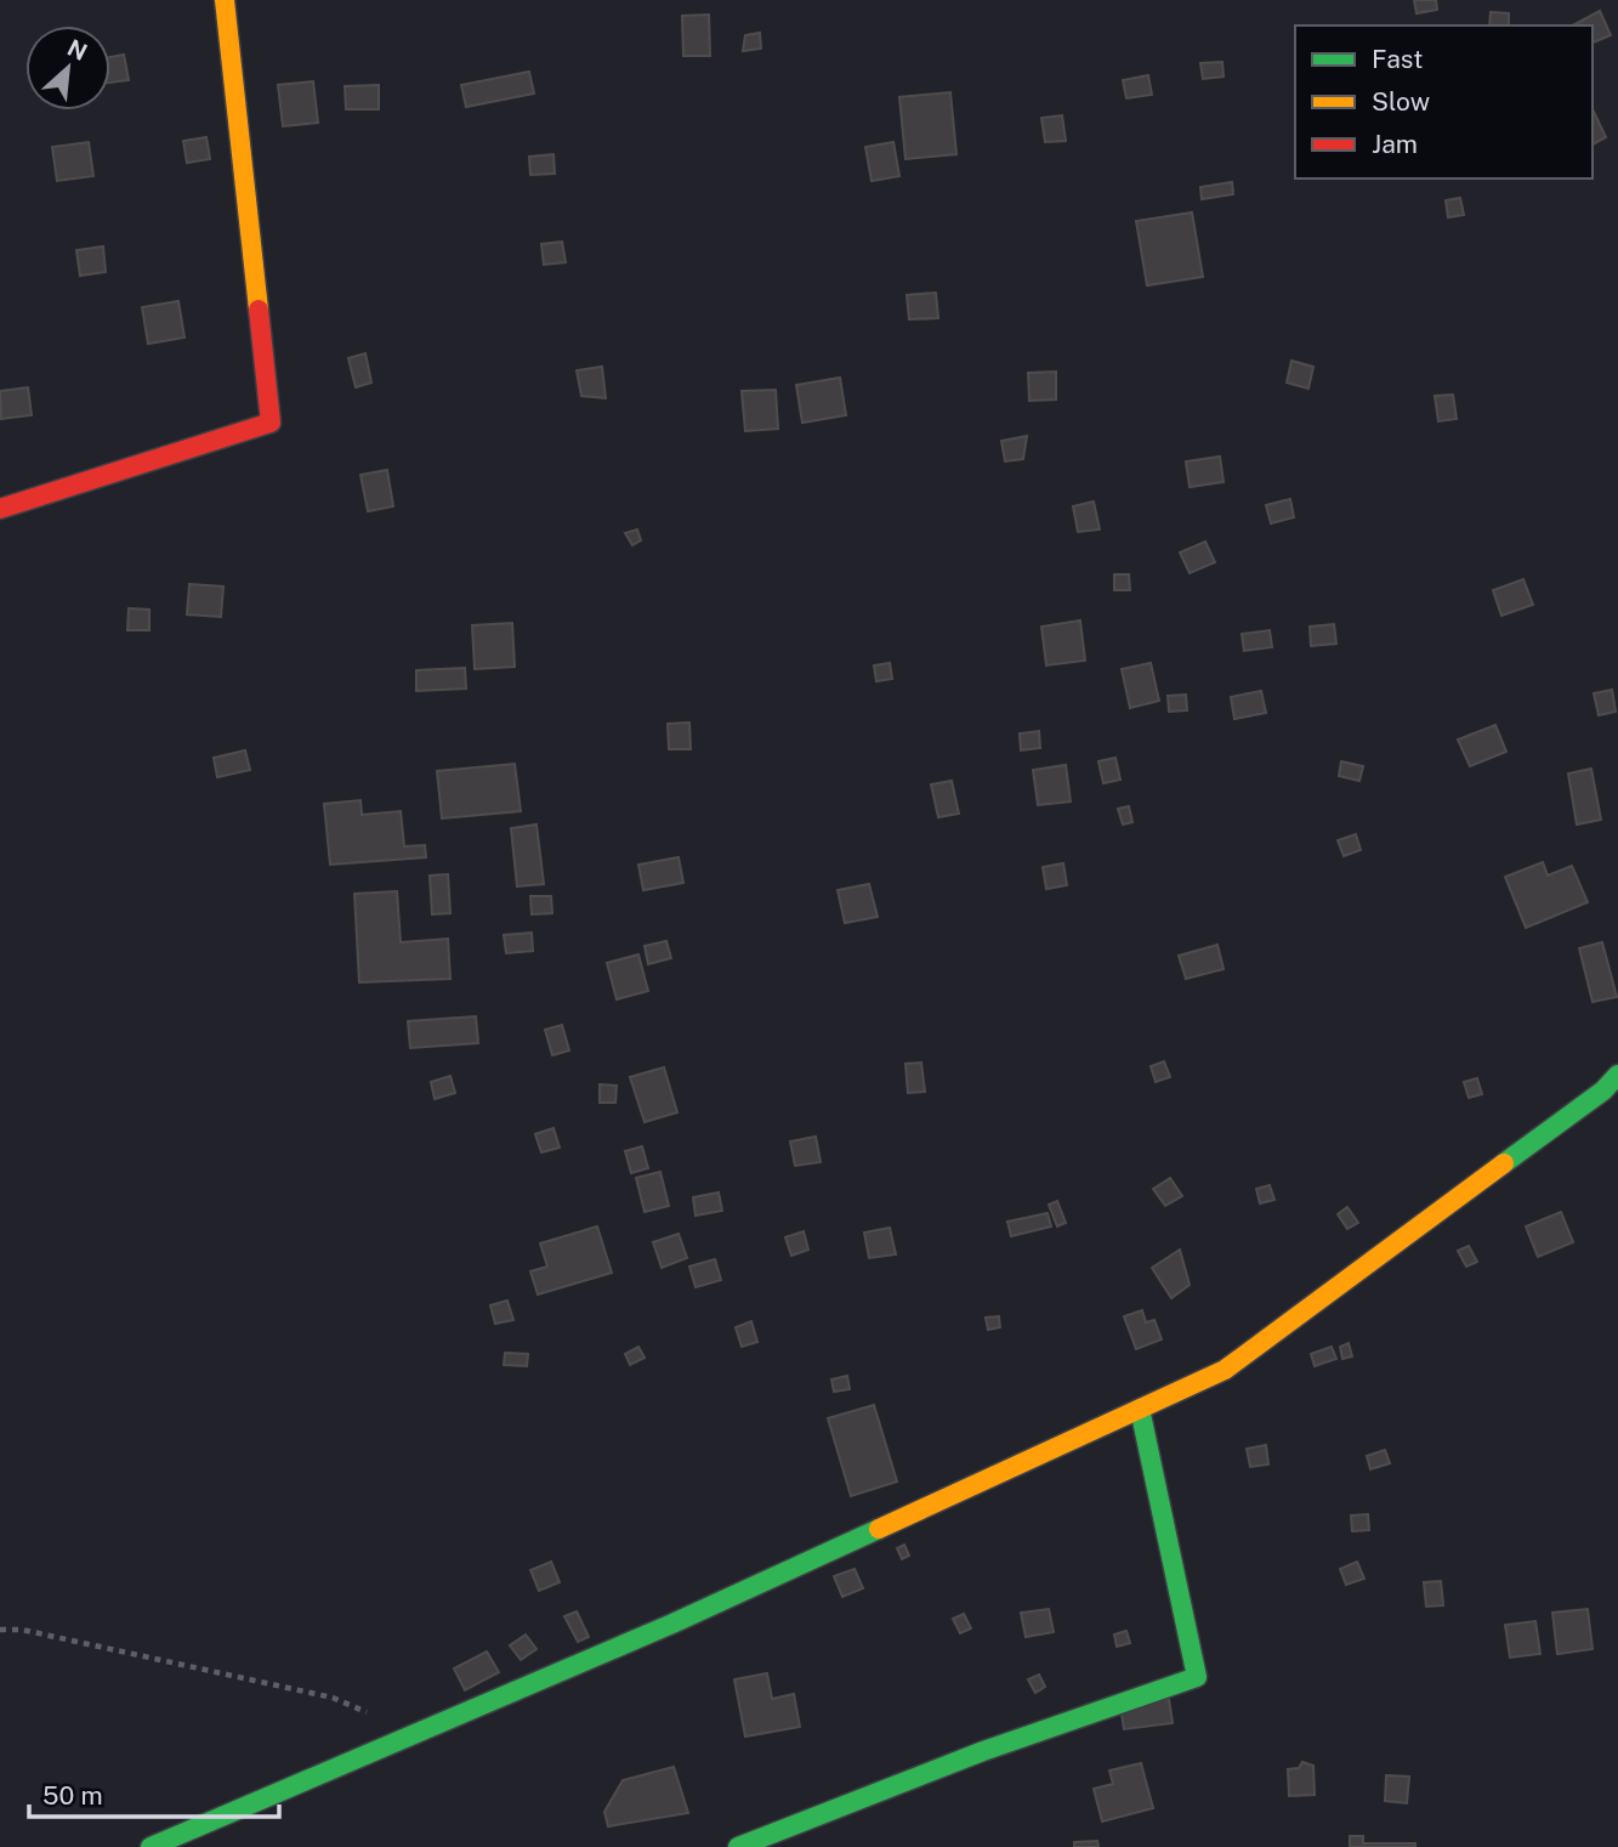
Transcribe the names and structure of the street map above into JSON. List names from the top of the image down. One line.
{"legend":["Fast","Slow","Jam"],"scale_bar":"50 m","north":"top right"}
